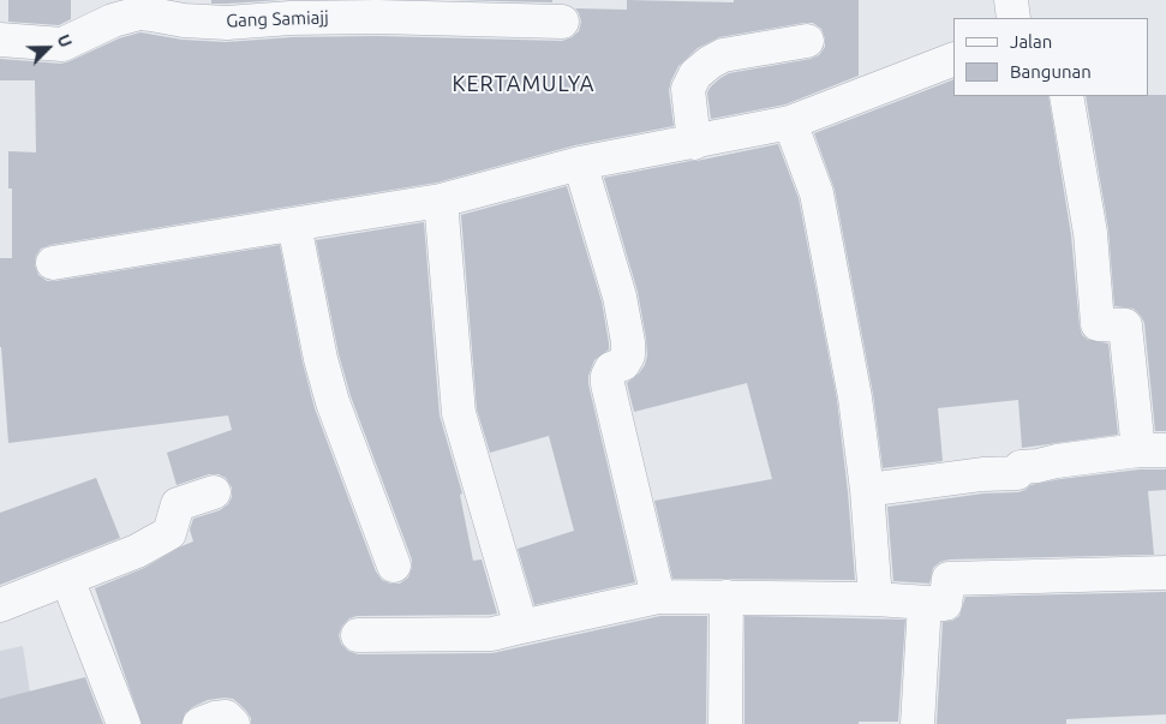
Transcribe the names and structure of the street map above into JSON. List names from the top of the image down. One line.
{"streets":{"street":["Gang Samiajj"]},"districts":["KERTAMULYA"],"legend":["Jalan","Bangunan"],"north":"top right"}
